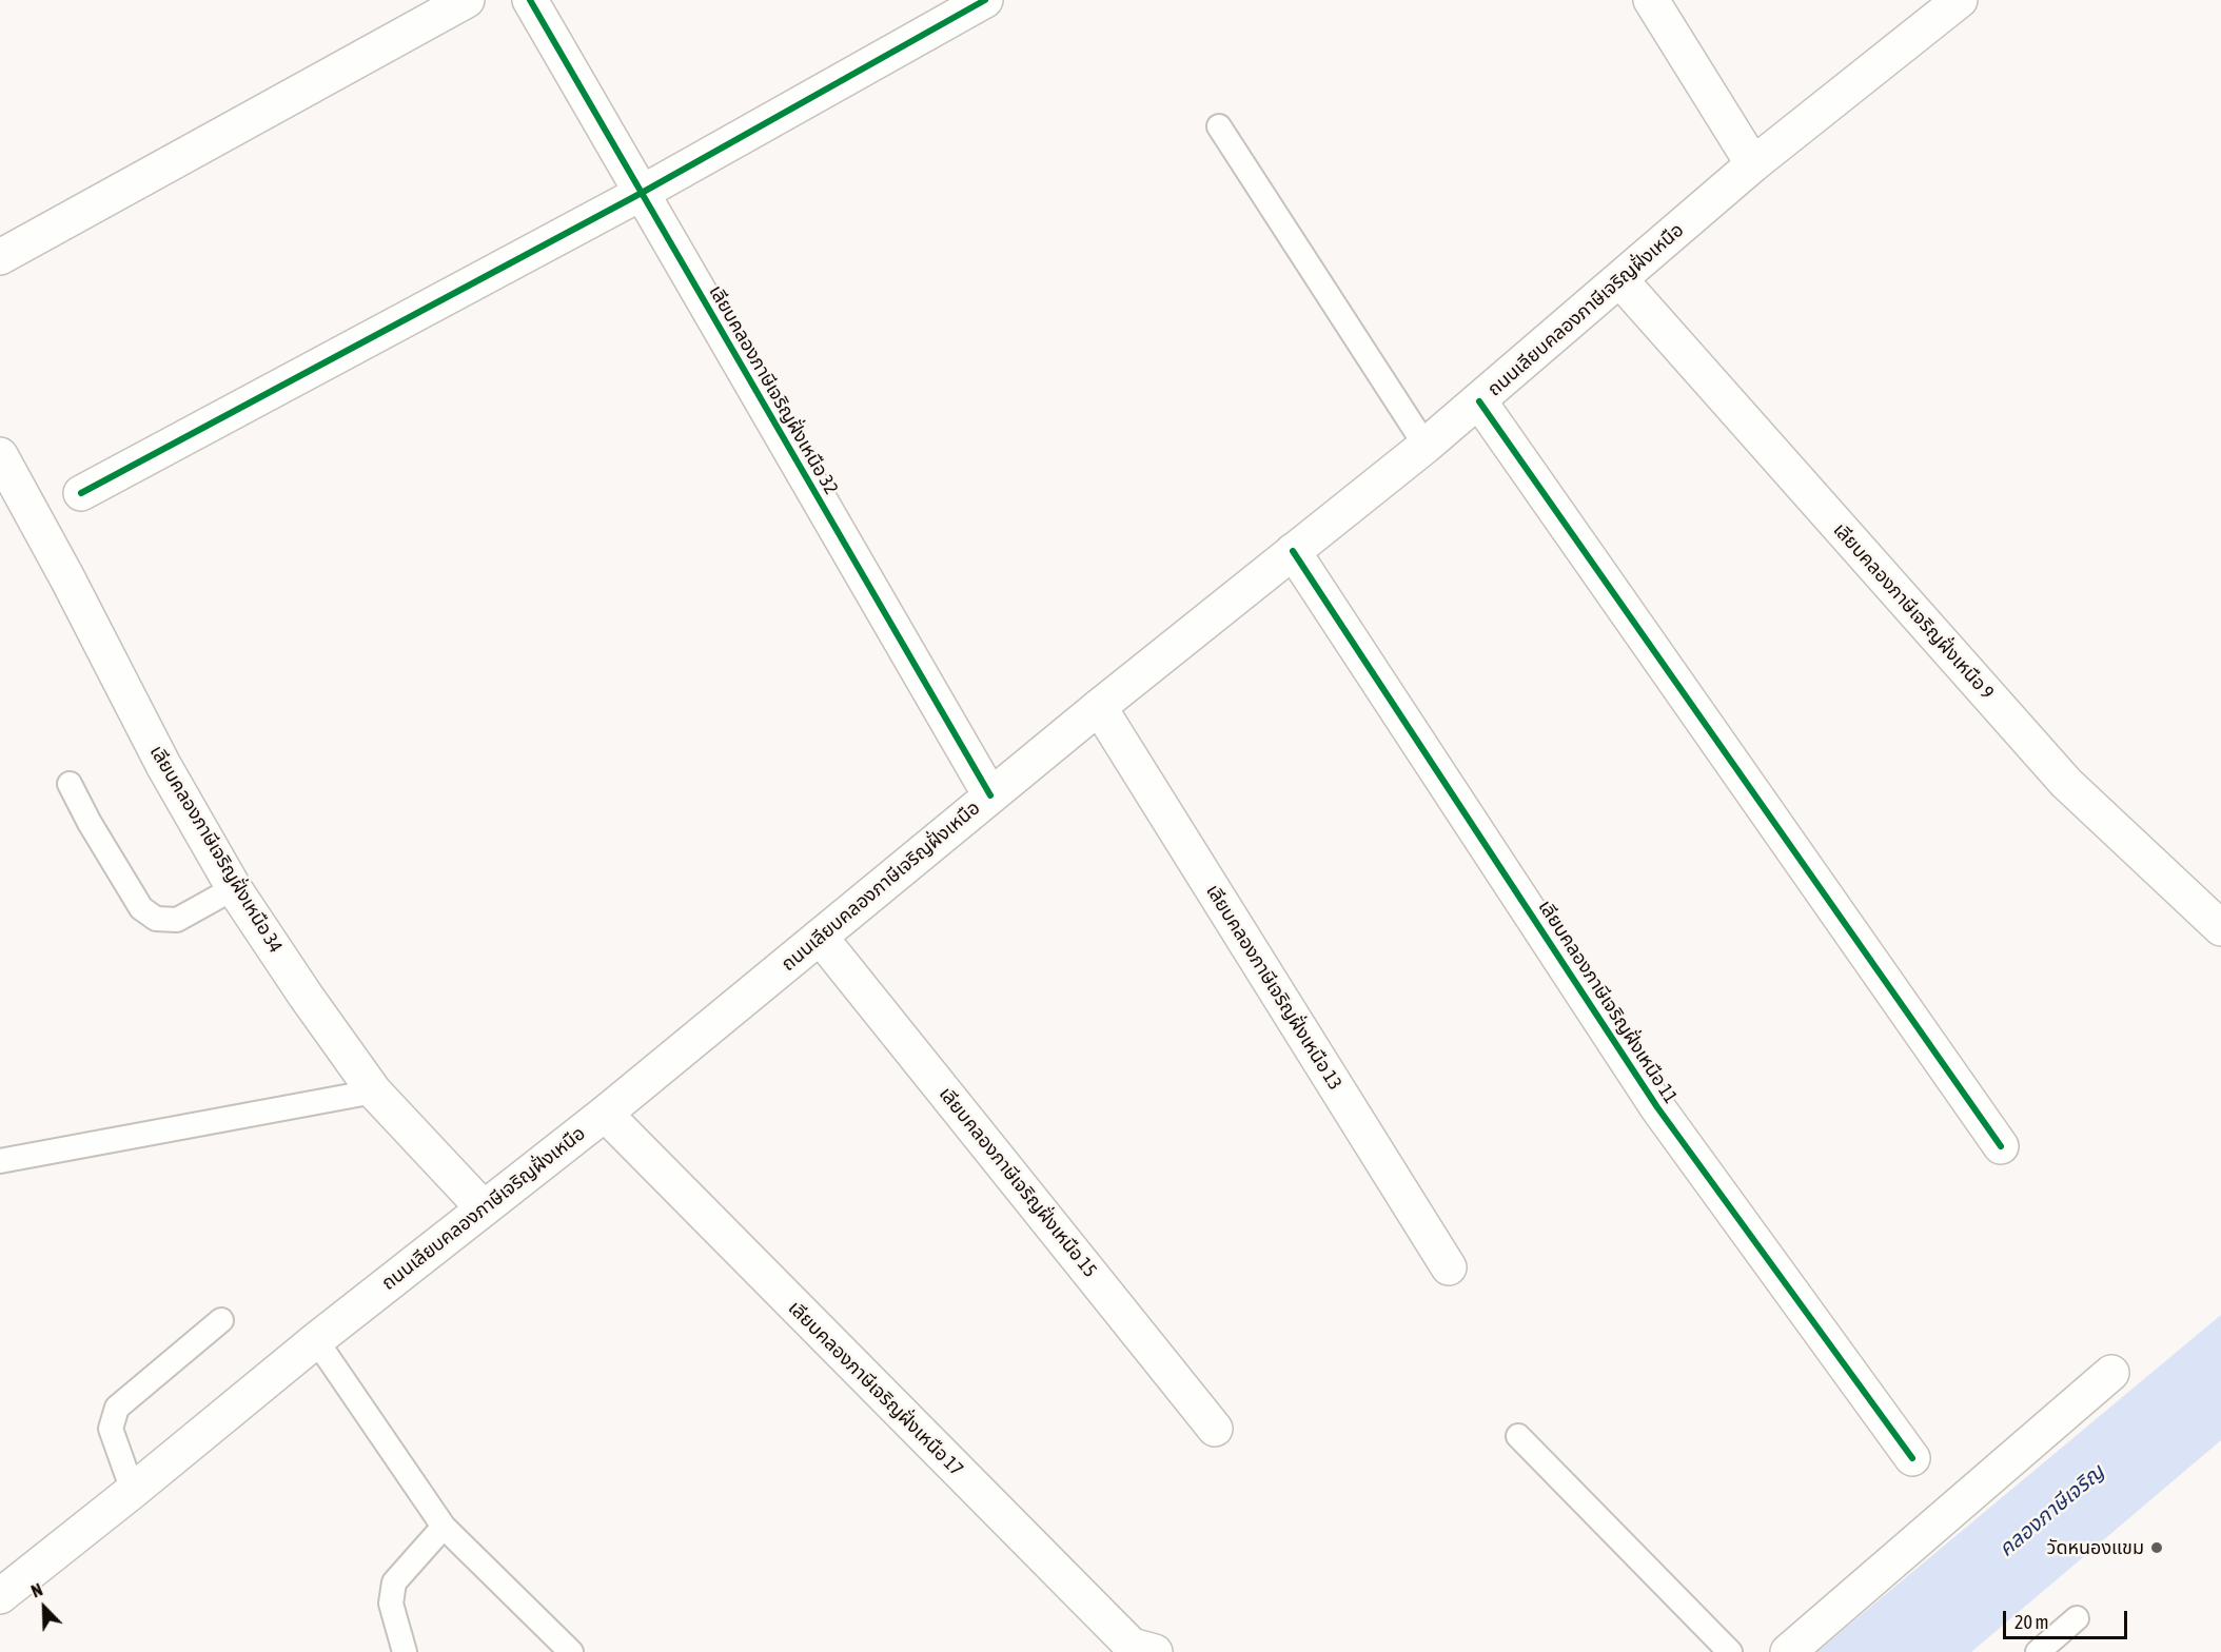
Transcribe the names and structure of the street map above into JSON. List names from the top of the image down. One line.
{"streets":{"street":["ถนนเลียบคลองภาษีเจริญฝั่งเหนือ","เลียบคลองภาษีเจริญฝั่งเหนือ 32","เลียบคลองภาษีเจริญฝั่งเหนือ 9","เลียบคลองภาษีเจริญฝั่งเหนือ 34","เลียบคลองภาษีเจริญฝั่งเหนือ 13","เลียบคลองภาษีเจริญฝั่งเหนือ 11","เลียบคลองภาษีเจริญฝั่งเหนือ 15","เลียบคลองภาษีเจริญฝั่งเหนือ 17"]},"crossings":[["ถนนเลียบคลองภาษีเจริญฝั่งเหนือ","เลียบคลองภาษีเจริญฝั่งเหนือ 32"],["ถนนเลียบคลองภาษีเจริญฝั่งเหนือ","เลียบคลองภาษีเจริญฝั่งเหนือ 9"],["ถนนเลียบคลองภาษีเจริญฝั่งเหนือ","เลียบคลองภาษีเจริญฝั่งเหนือ 34"],["ถนนเลียบคลองภาษีเจริญฝั่งเหนือ","เลียบคลองภาษีเจริญฝั่งเหนือ 13"],["ถนนเลียบคลองภาษีเจริญฝั่งเหนือ","เลียบคลองภาษีเจริญฝั่งเหนือ 11"],["ถนนเลียบคลองภาษีเจริญฝั่งเหนือ","เลียบคลองภาษีเจริญฝั่งเหนือ 15"],["ถนนเลียบคลองภาษีเจริญฝั่งเหนือ","เลียบคลองภาษีเจริญฝั่งเหนือ 17"]],"water":["คลองภาษีเจริญ"],"places":["วัดหนองแขม"],"scale_bar":"20 m","north":"top left"}
